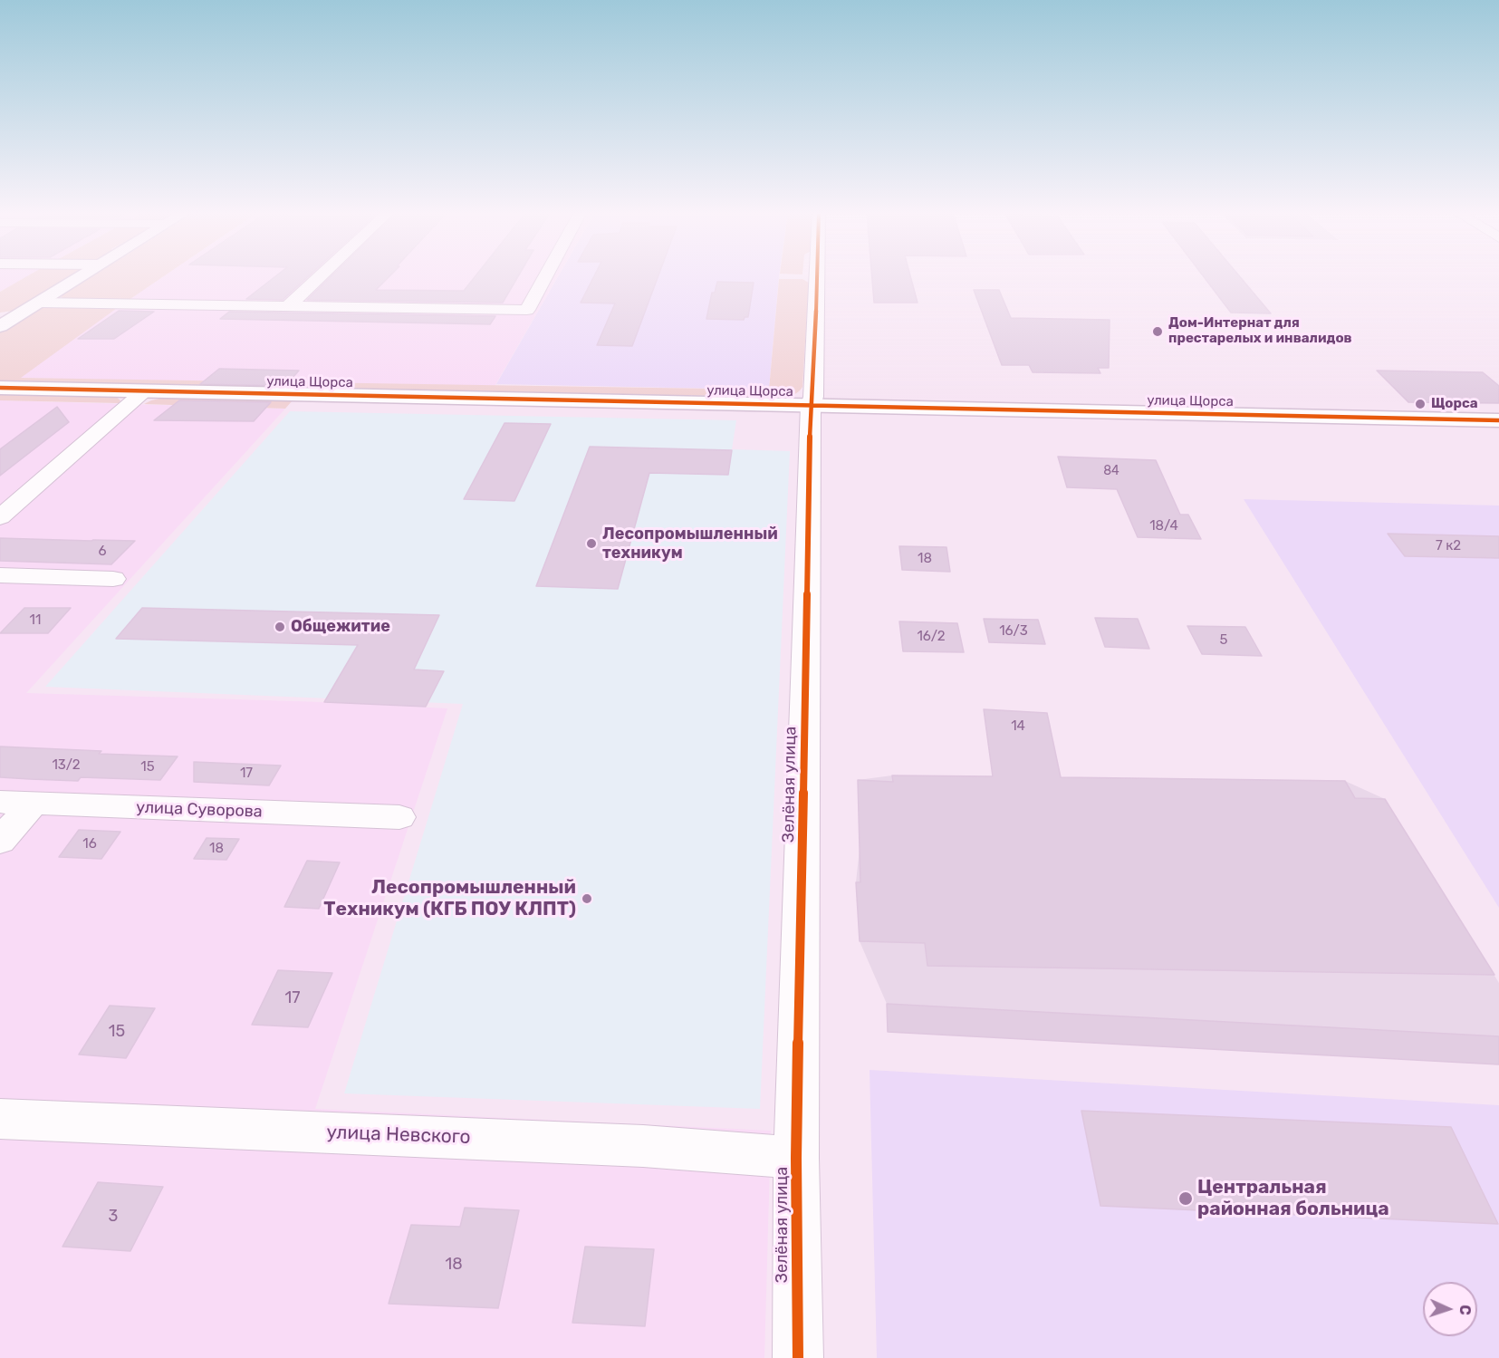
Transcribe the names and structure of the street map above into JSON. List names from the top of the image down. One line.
{"streets":{"street":["улица Щорса","Зелёная улица","улица Суворова","улица Невского"]},"crossings":[["улица Щорса","Зелёная улица"],["Зелёная улица","улица Невского"]],"places":["Дом-Интернат для престарелых и инвалидов","Щорса","Лесопромышленный техникум","Общежитие","Лесопромышленный Техникум (КГБ ПОУ КЛПТ)","Центральная районная больница"],"house_numbers":["84","18/4","7 к2","6","18","11","16/3","16/2","5","14","13/2","15","17","16","18","17","15","3","18"],"north":"right"}
